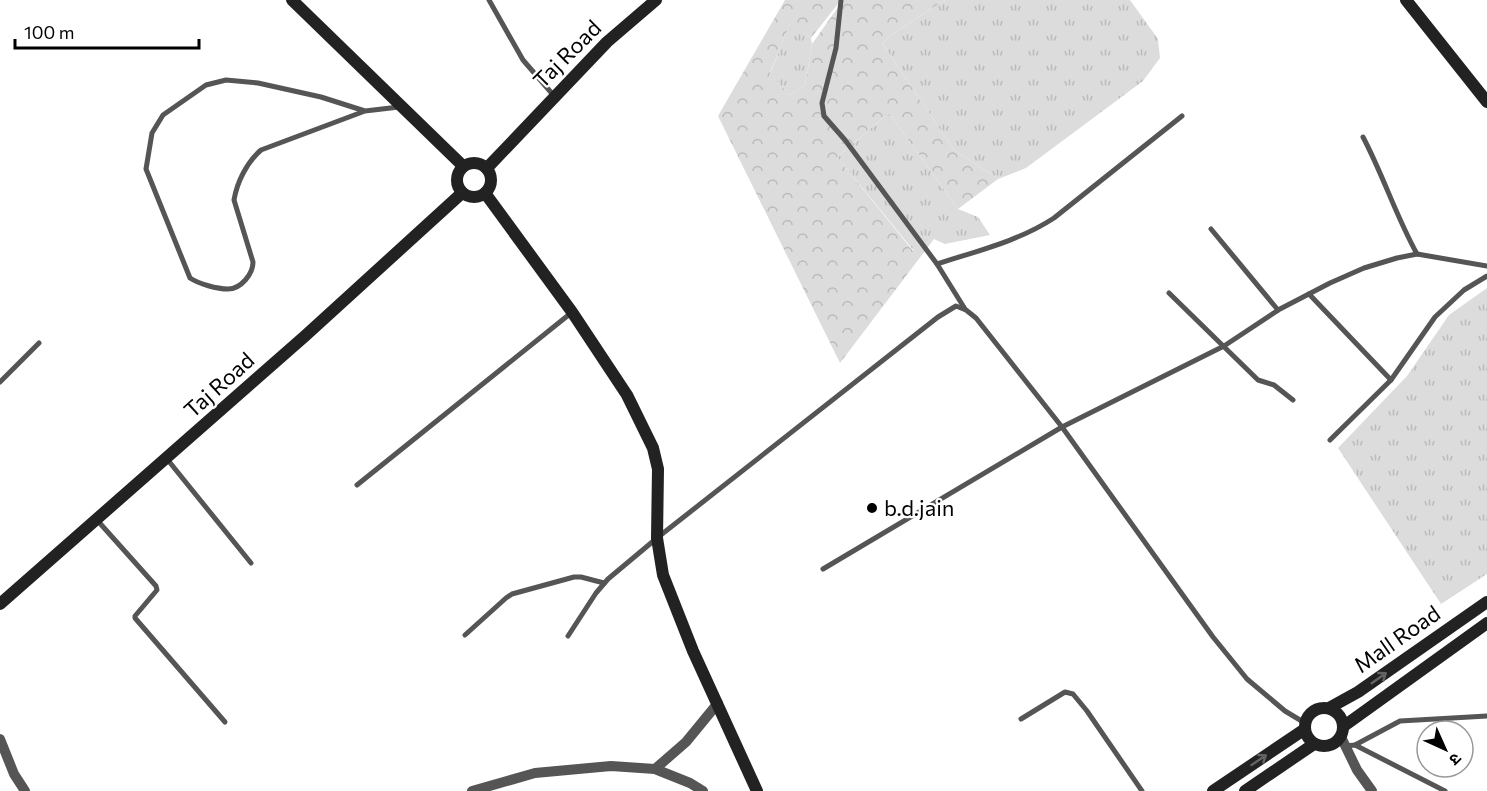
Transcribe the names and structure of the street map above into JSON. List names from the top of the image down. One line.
{"streets":{"main road":["Taj Road","Mall Road"]},"places":["b.d.jain"],"scale_bar":"100 m","north":"bottom right"}
